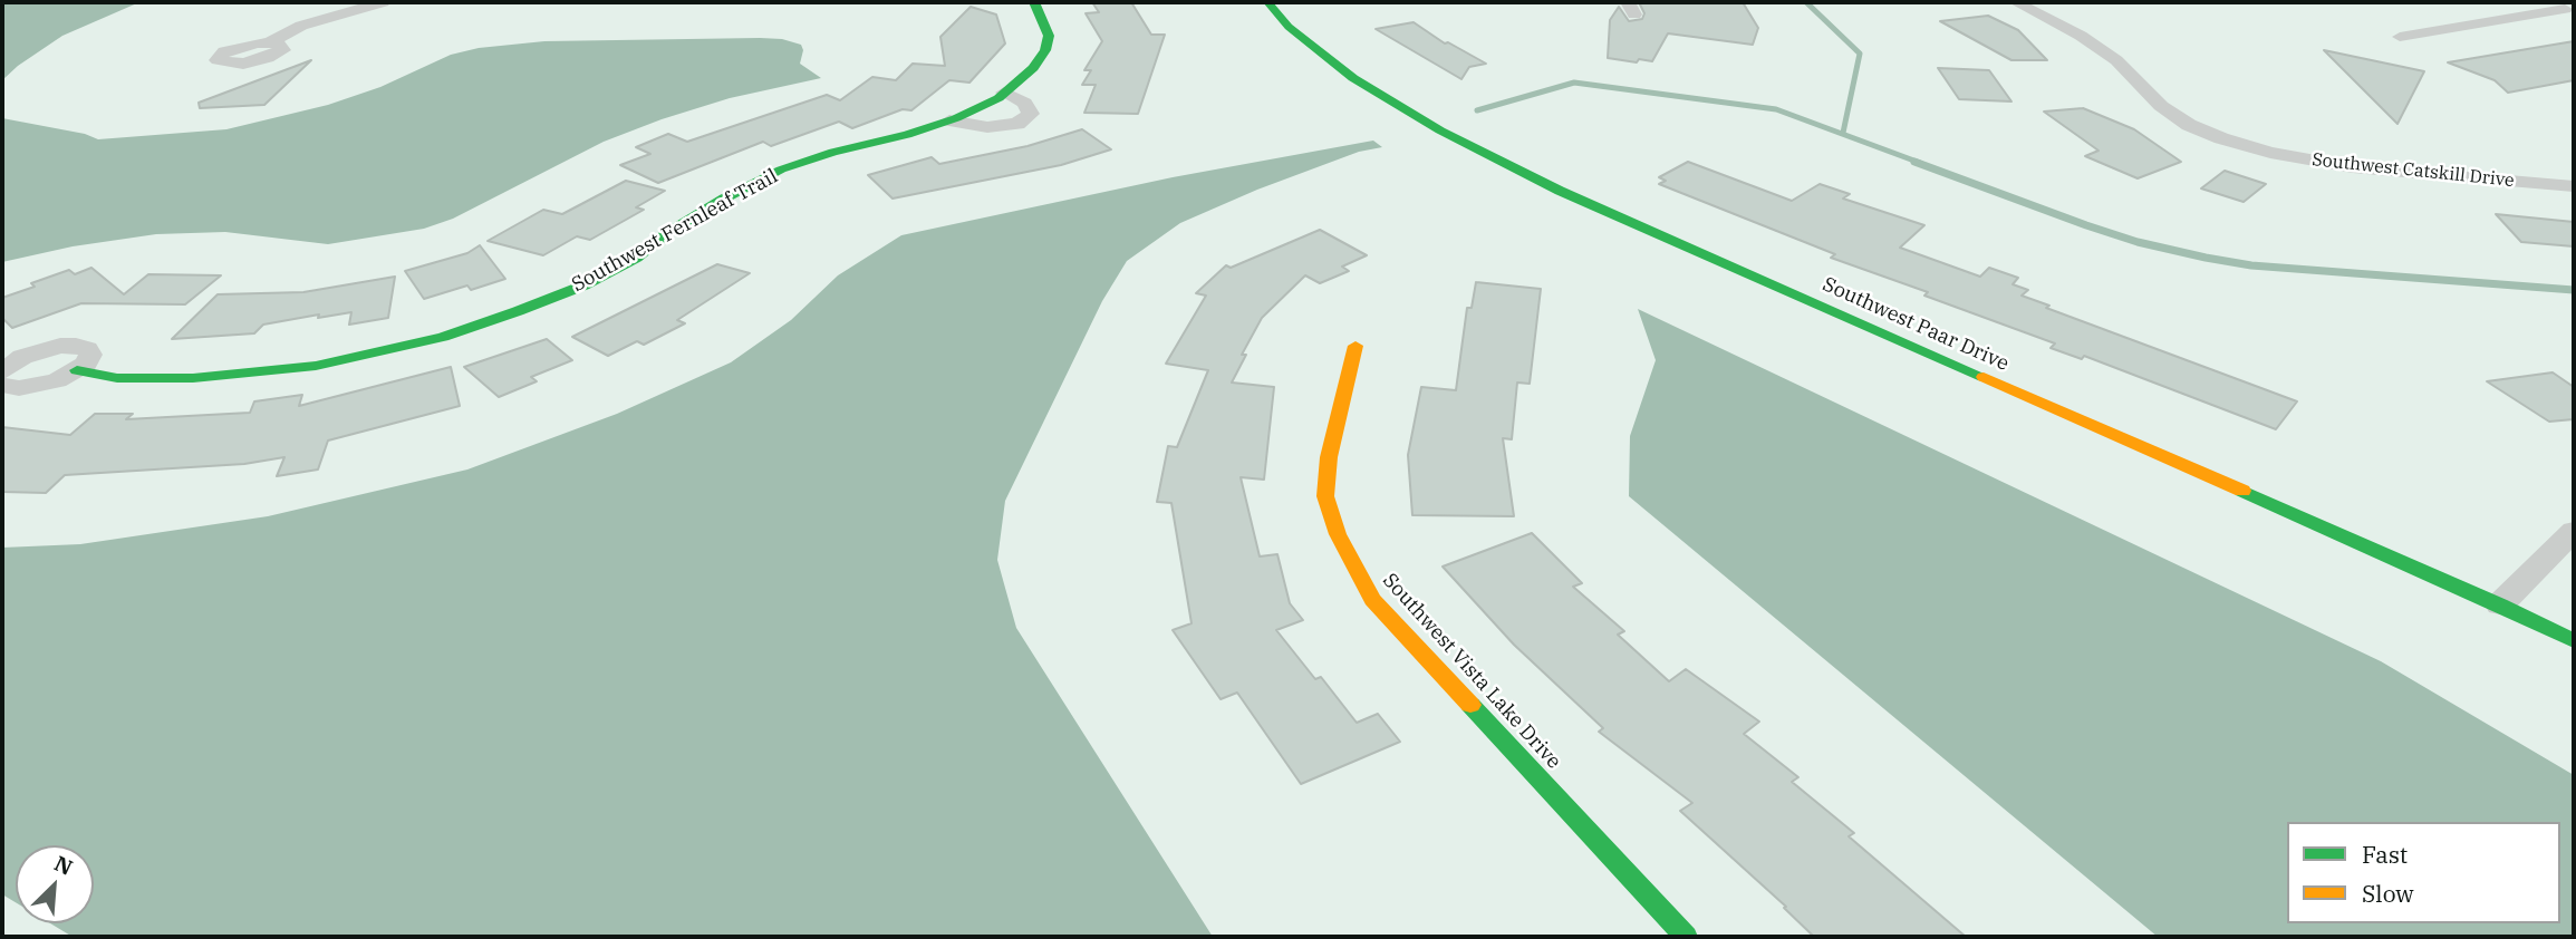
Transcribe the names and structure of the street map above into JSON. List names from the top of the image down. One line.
{"streets":{"street":["Southwest Catskill Drive","Southwest Fernleaf Trail","Southwest Paar Drive","Southwest Vista Lake Drive"]},"legend":["Fast","Slow"],"north":"top right"}
